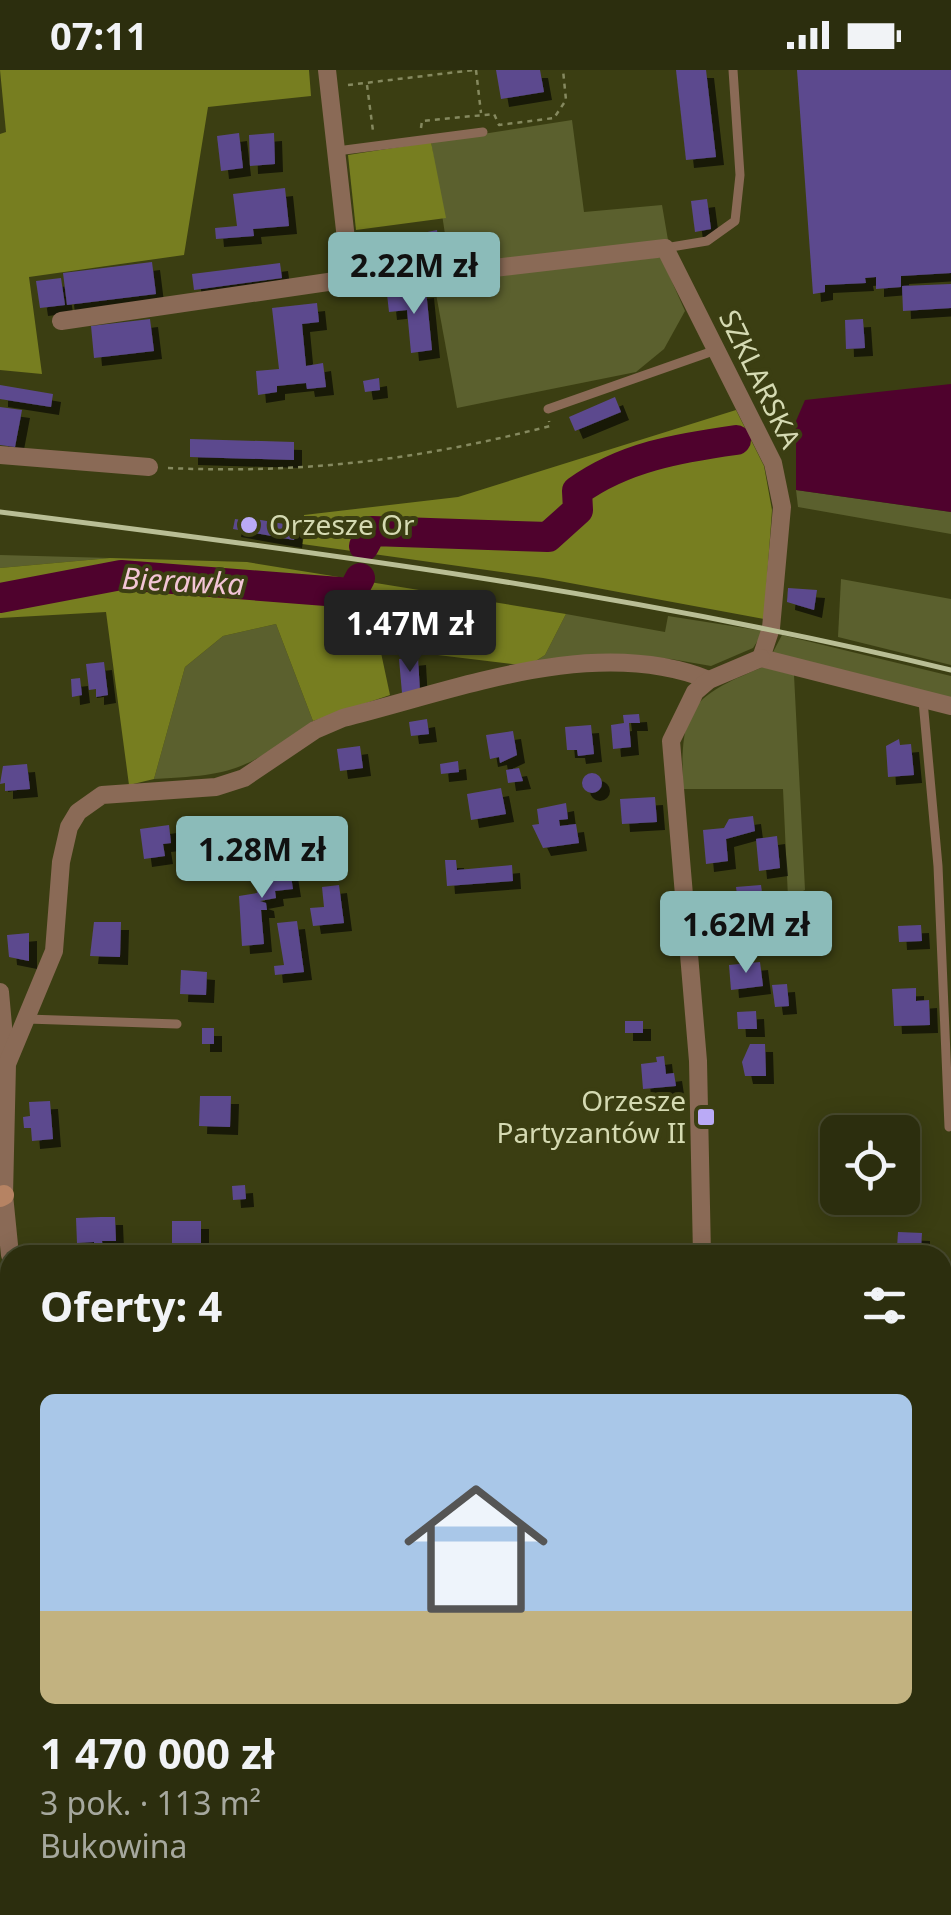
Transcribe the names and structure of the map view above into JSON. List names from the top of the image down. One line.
{"streets":{"street":["SZKLARSKA"]},"water":["Bierawka"],"places":{"other":["Orzesze Or"],"transit":["Orzesze Partyzantów II"]},"page":{"status":"07:11","price":["2.22M zł","1.47M zł","1.28M zł","1.62M zł"],"heading":"Oferty: 4","list":[{"name":"1 470 000 zł","note":"3 pok. · 113 m² · Bukowina"}]}}
